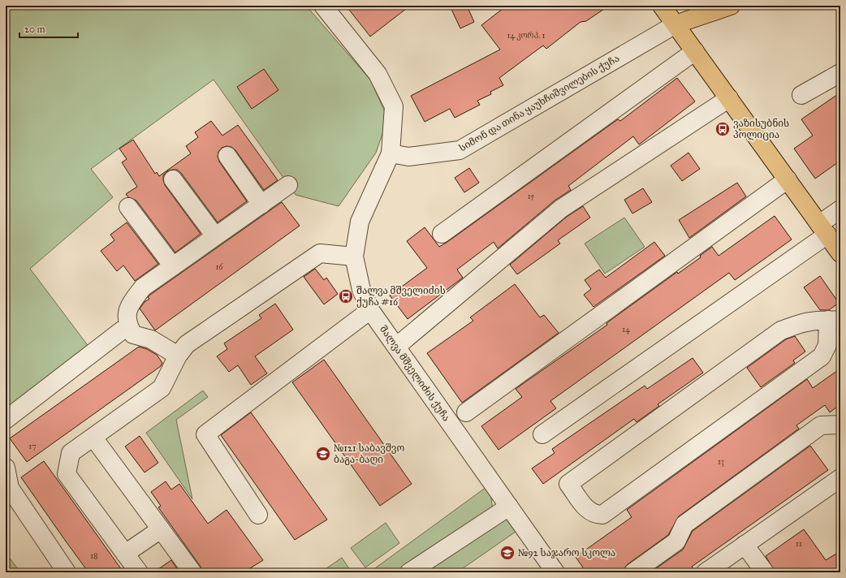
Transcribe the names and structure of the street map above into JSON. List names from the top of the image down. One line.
{"streets":{"street":["სიმონ და თინა ყაუხჩიშვილების ქუჩა","შალვა მშველიძის ქუჩა"]},"crossings":[["სიმონ და თინა ყაუხჩიშვილების ქუჩა","შალვა მშველიძის ქუჩა"]],"places":{"bus stop":["ვაზისუბნის პოლიცია","შალვა მშველიძის ქუჩა #16"],"school or university":["№121 საბავშვო ბაგა-ბაღი","№92 საჯარო სკოლა"]},"house_numbers":["14 კორპ. 1","15","16","14","17","13","11","18"],"scale_bar":"20 m"}
